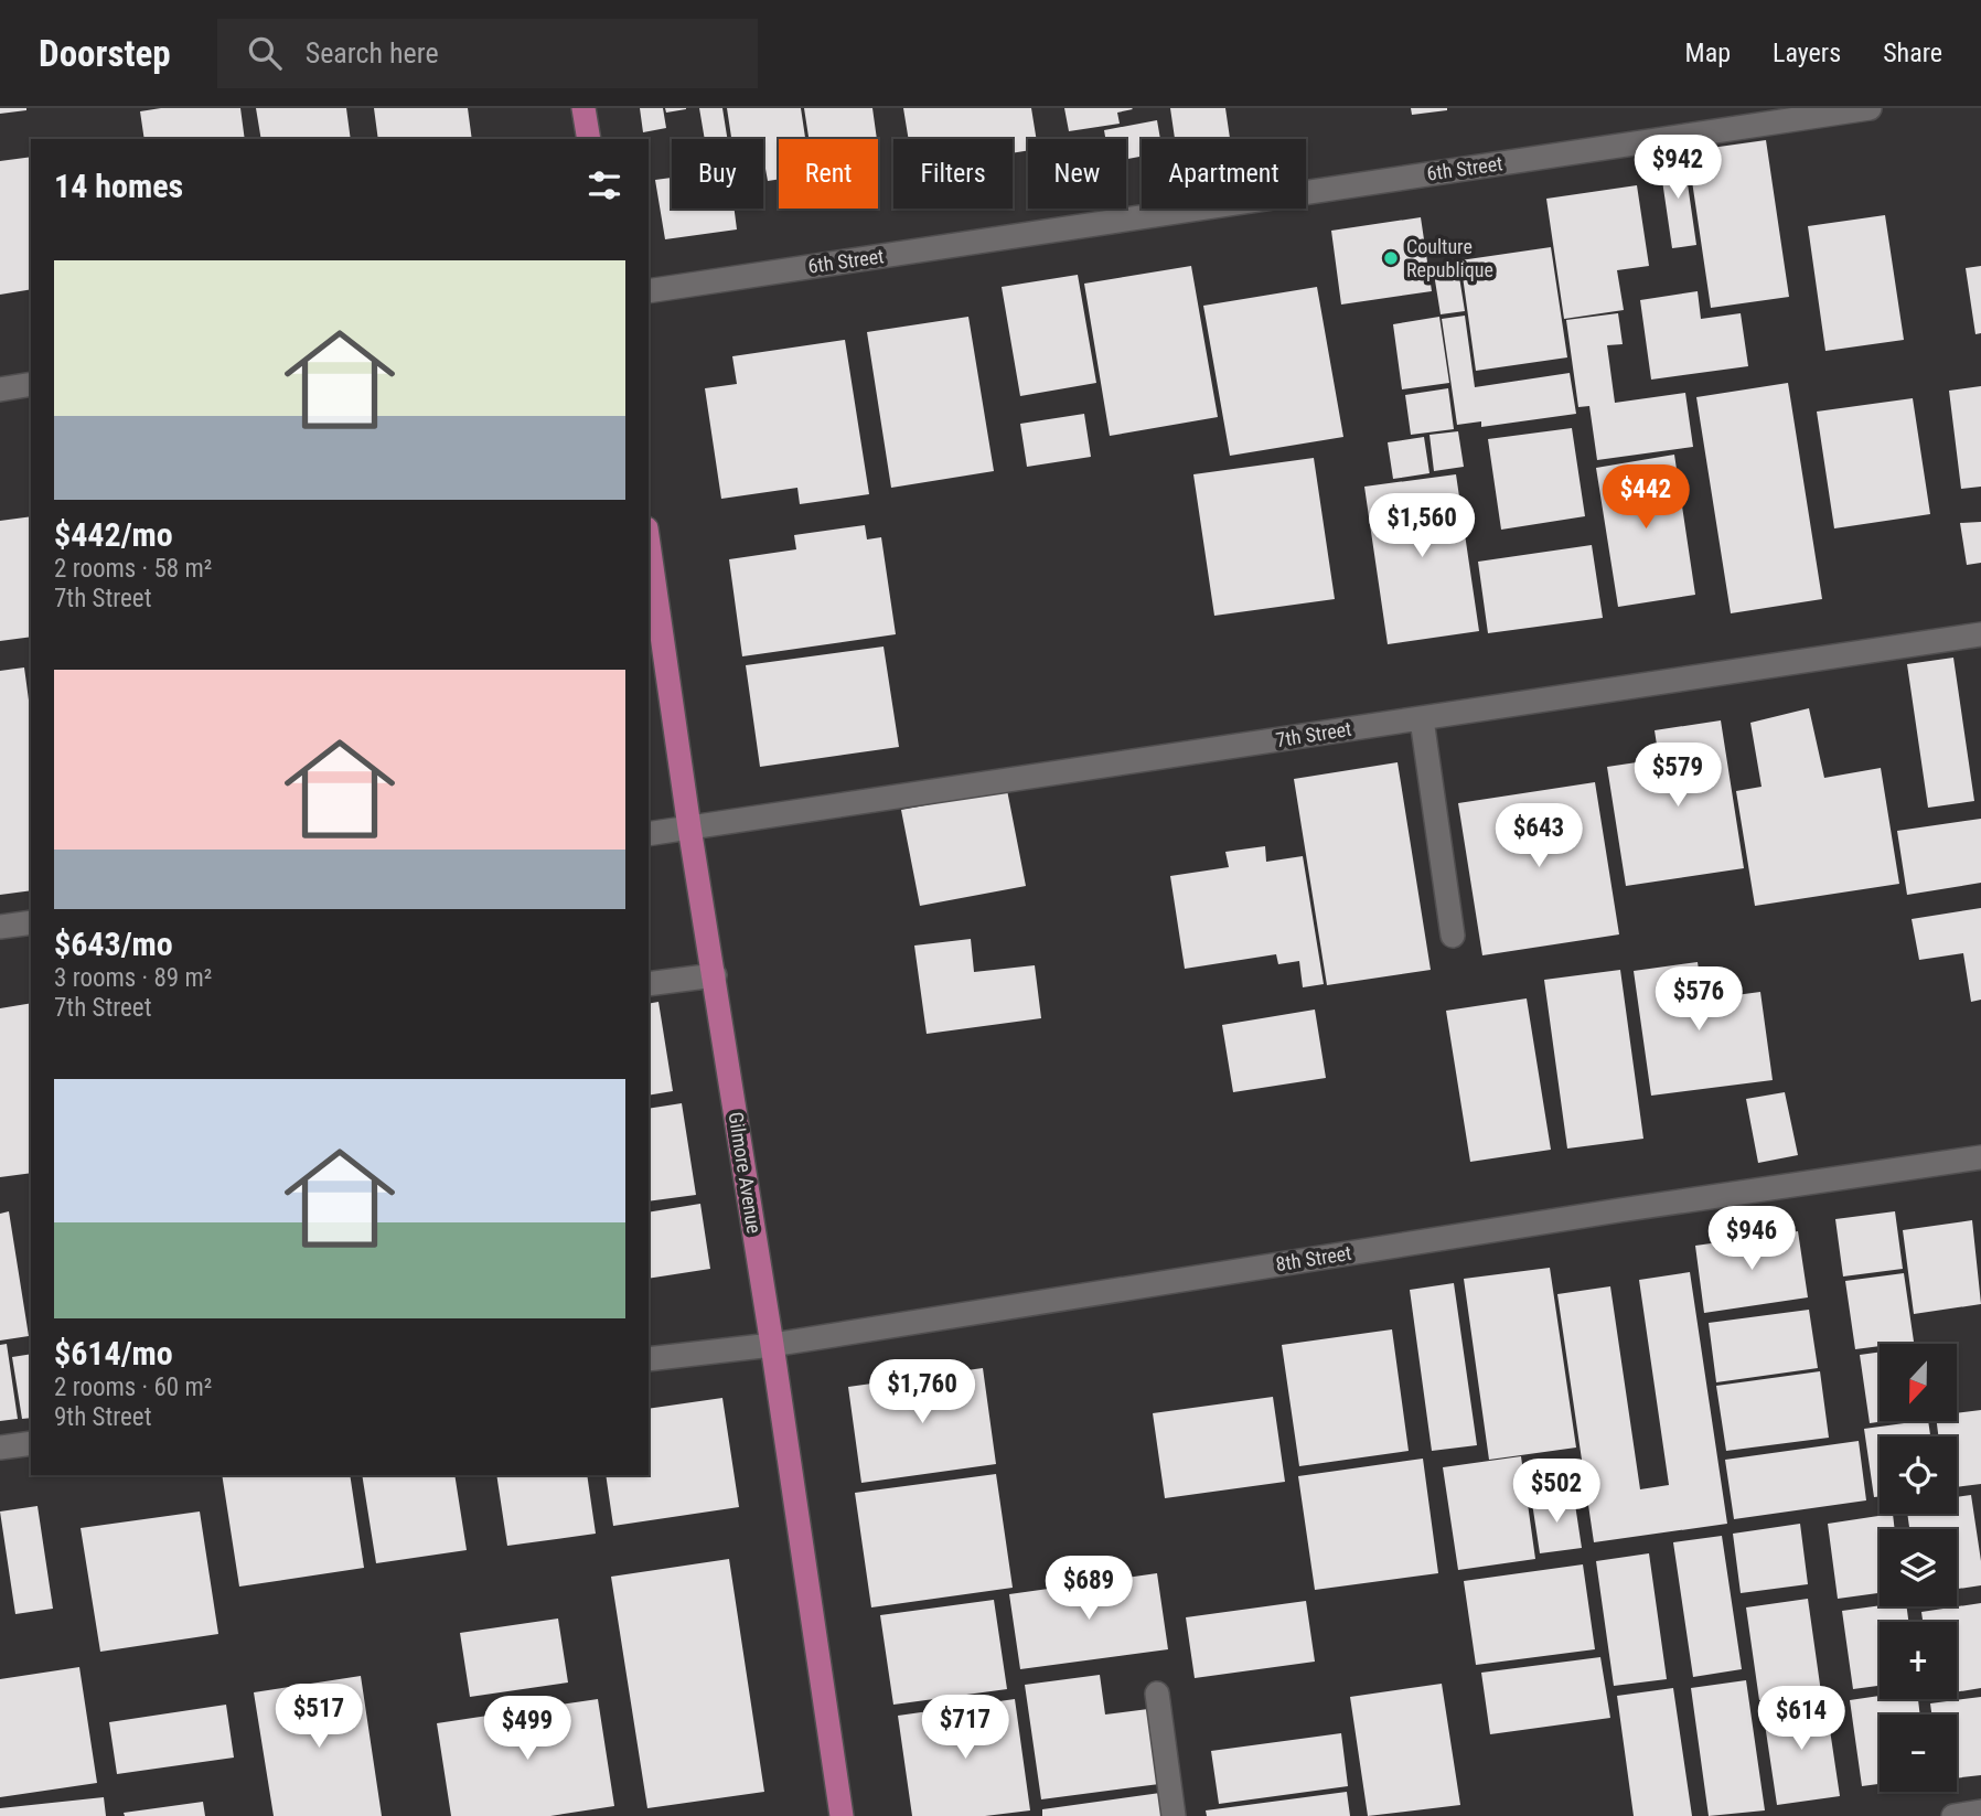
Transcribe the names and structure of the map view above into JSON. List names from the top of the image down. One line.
{"streets":{"main road":["Gilmore Avenue"],"street":["6th Street","7th Street","8th Street"]},"crossings":[["7th Street","Gilmore Avenue"],["Gilmore Avenue","8th Street"]],"places":["Coulture Republique"],"north":"bottom","page":{"header":"Doorstep","search":"Search here","nav":["Map","Layers","Share"],"price":["$942","$442","$1,560","$579","$643","$576","$946","$1,760","$502","$689","$517","$614","$717","$499"],"chip":["Buy","Rent","Filters","New","Apartment"],"heading":"14 homes","list":[{"name":"$442/mo","note":"2 rooms · 58 m² · 7th Street"},{"name":"$643/mo","note":"3 rooms · 89 m² · 7th Street"},{"name":"$614/mo","note":"2 rooms · 60 m² · 9th Street"}],"map_buttons":["+","−"]}}
